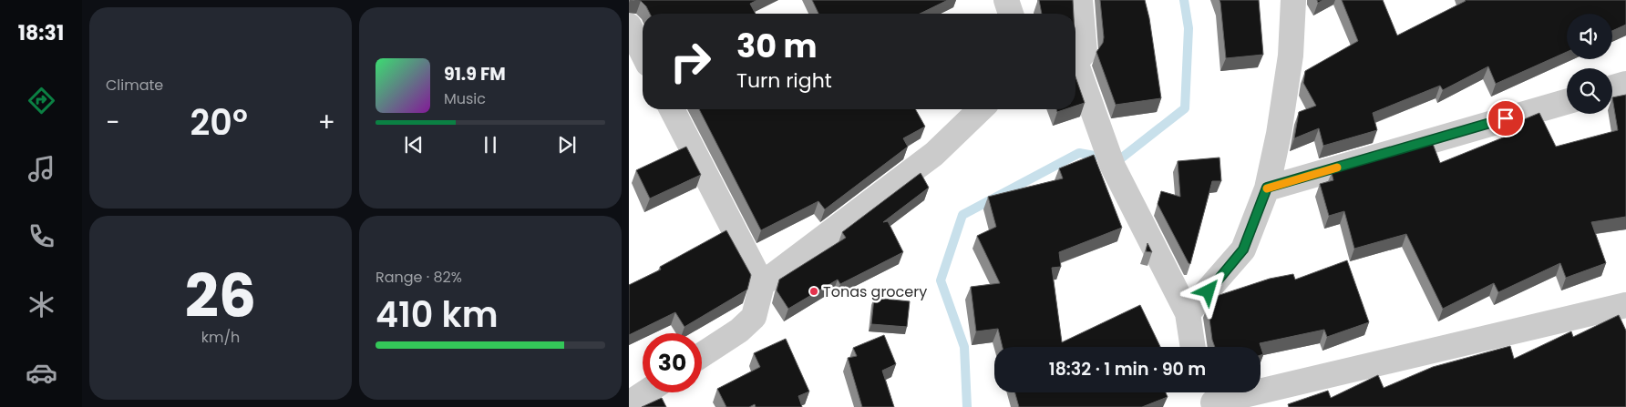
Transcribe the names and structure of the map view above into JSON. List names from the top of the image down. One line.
{"places":["Tonas grocery"],"page":{"tabs":"18:31","tile":["Climate",["26","km/h"],["Range · 82%","410 km"]],"turn":["30 m","Turn right"],"song":["91.9 FM","Music"],"heat":["−","20°","+"],"limit":"30","trip":"18:32 · 1 min · 90 m"}}
